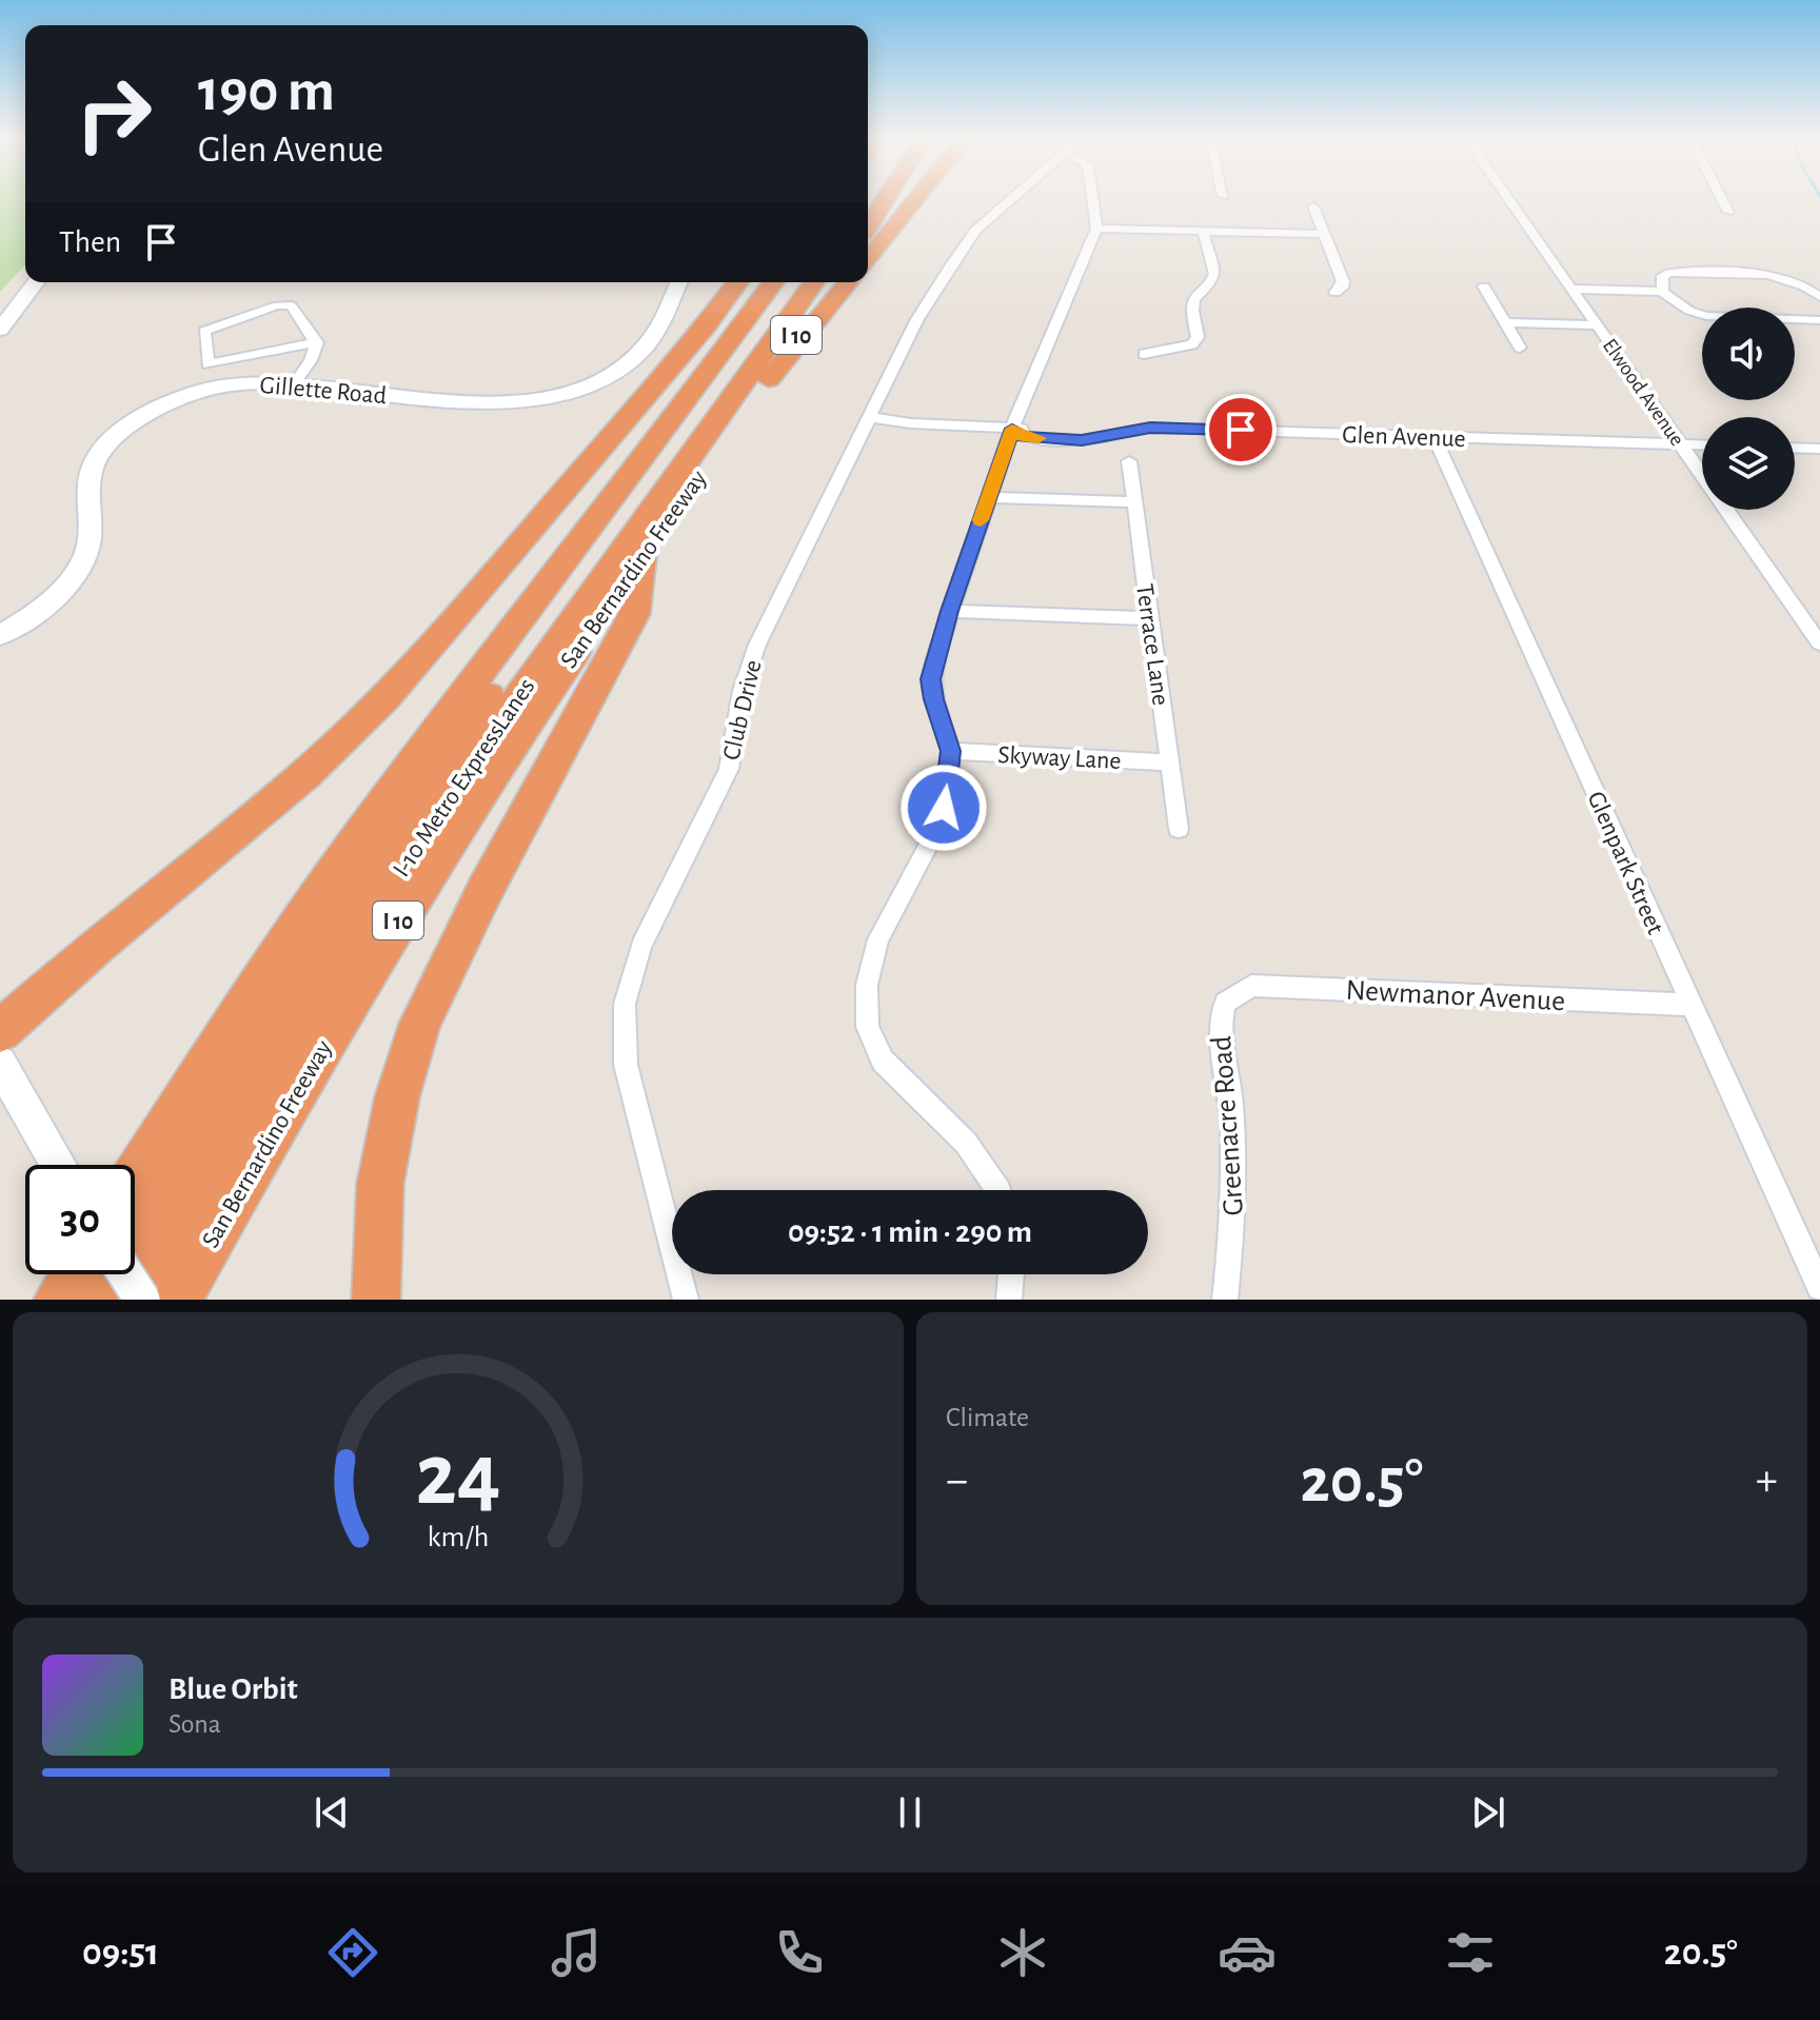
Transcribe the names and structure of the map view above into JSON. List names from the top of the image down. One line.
{"streets":{"highway":["I 10","San Bernardino Freeway","I-10 Metro ExpressLanes"],"street":["Gillette Road","Elwood Avenue","Glen Avenue","Terrace Lane","Club Drive","Skyway Lane","Glenpark Street","Newmanor Avenue","Greenacre Road"]},"crossings":[["Elwood Avenue","Glen Avenue"],["Glen Avenue","Club Drive"],["Glen Avenue","Glenpark Street"],["San Bernardino Freeway","I-10 Metro ExpressLanes"],["Terrace Lane","Skyway Lane"],["Glenpark Street","Newmanor Avenue"],["Newmanor Avenue","Greenacre Road"]],"page":{"turn":["190 m","Glen Avenue"],"then":"Then","limit":"30","trip":"09:52 · 1 min · 290 m","tile":"Climate","heat":["−","20.5°","+"],"song":["Blue Orbit","Sona"],"tabs":["09:51","20.5°"],"gauge":["24","km/h"]}}
